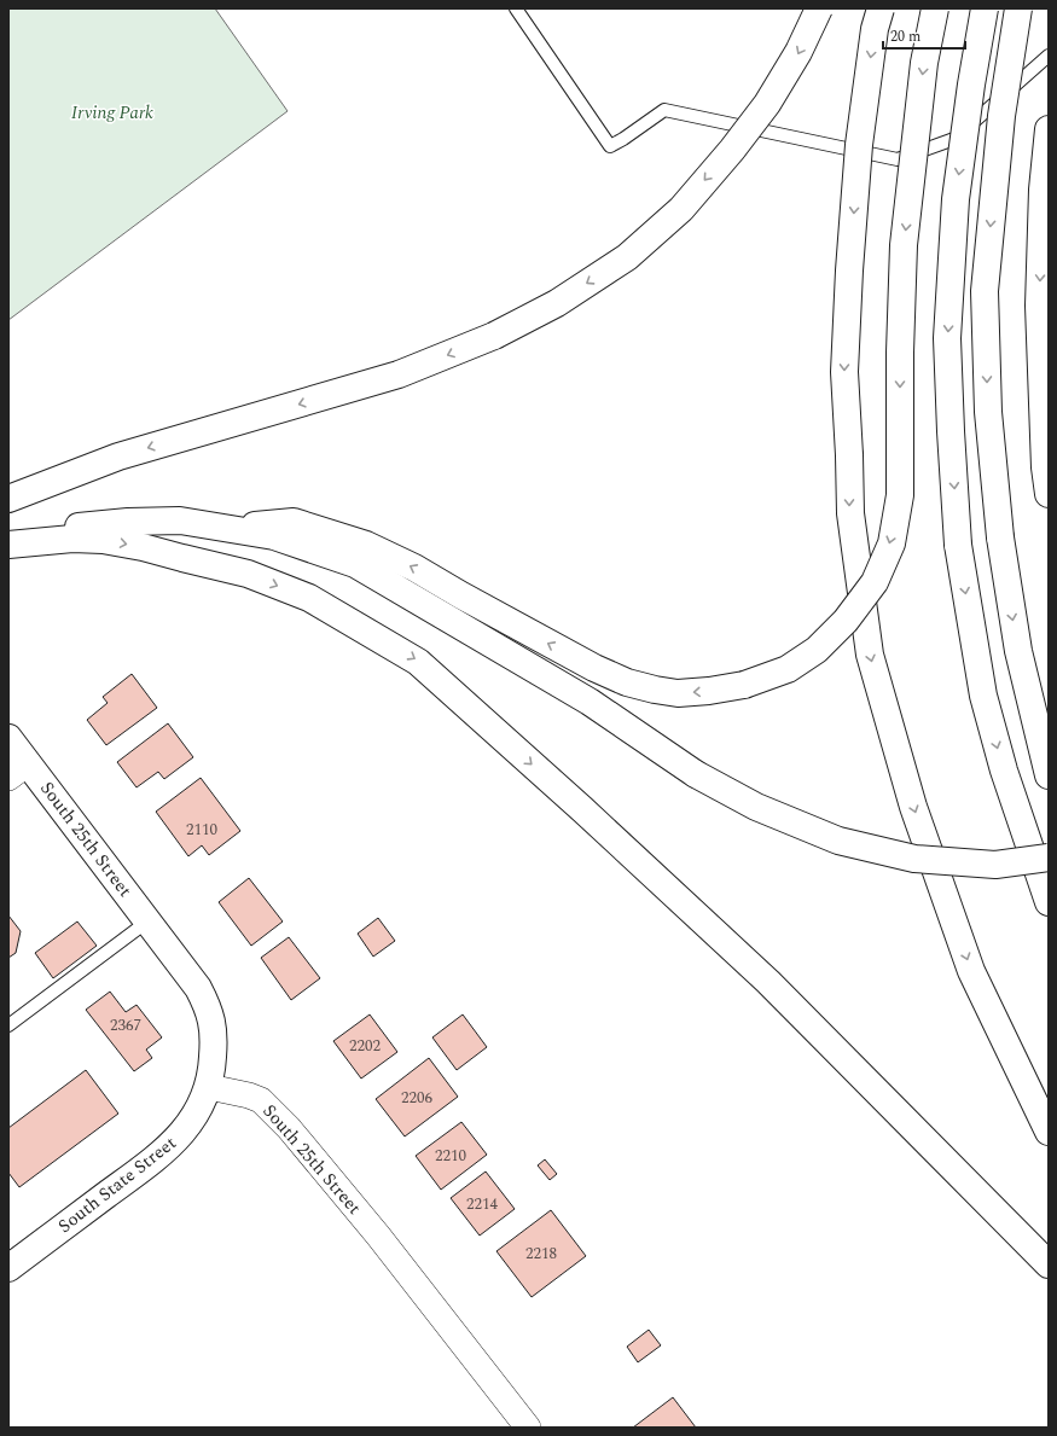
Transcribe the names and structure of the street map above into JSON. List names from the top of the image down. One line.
{"streets":{"main road":["South 25th Street","South State Street"]},"crossings":[["South 25th Street","South State Street"]],"parks":["Irving Park"],"house_numbers":["2110","2367","2202","2206","2210","2214","2218"],"scale_bar":"20 m"}
